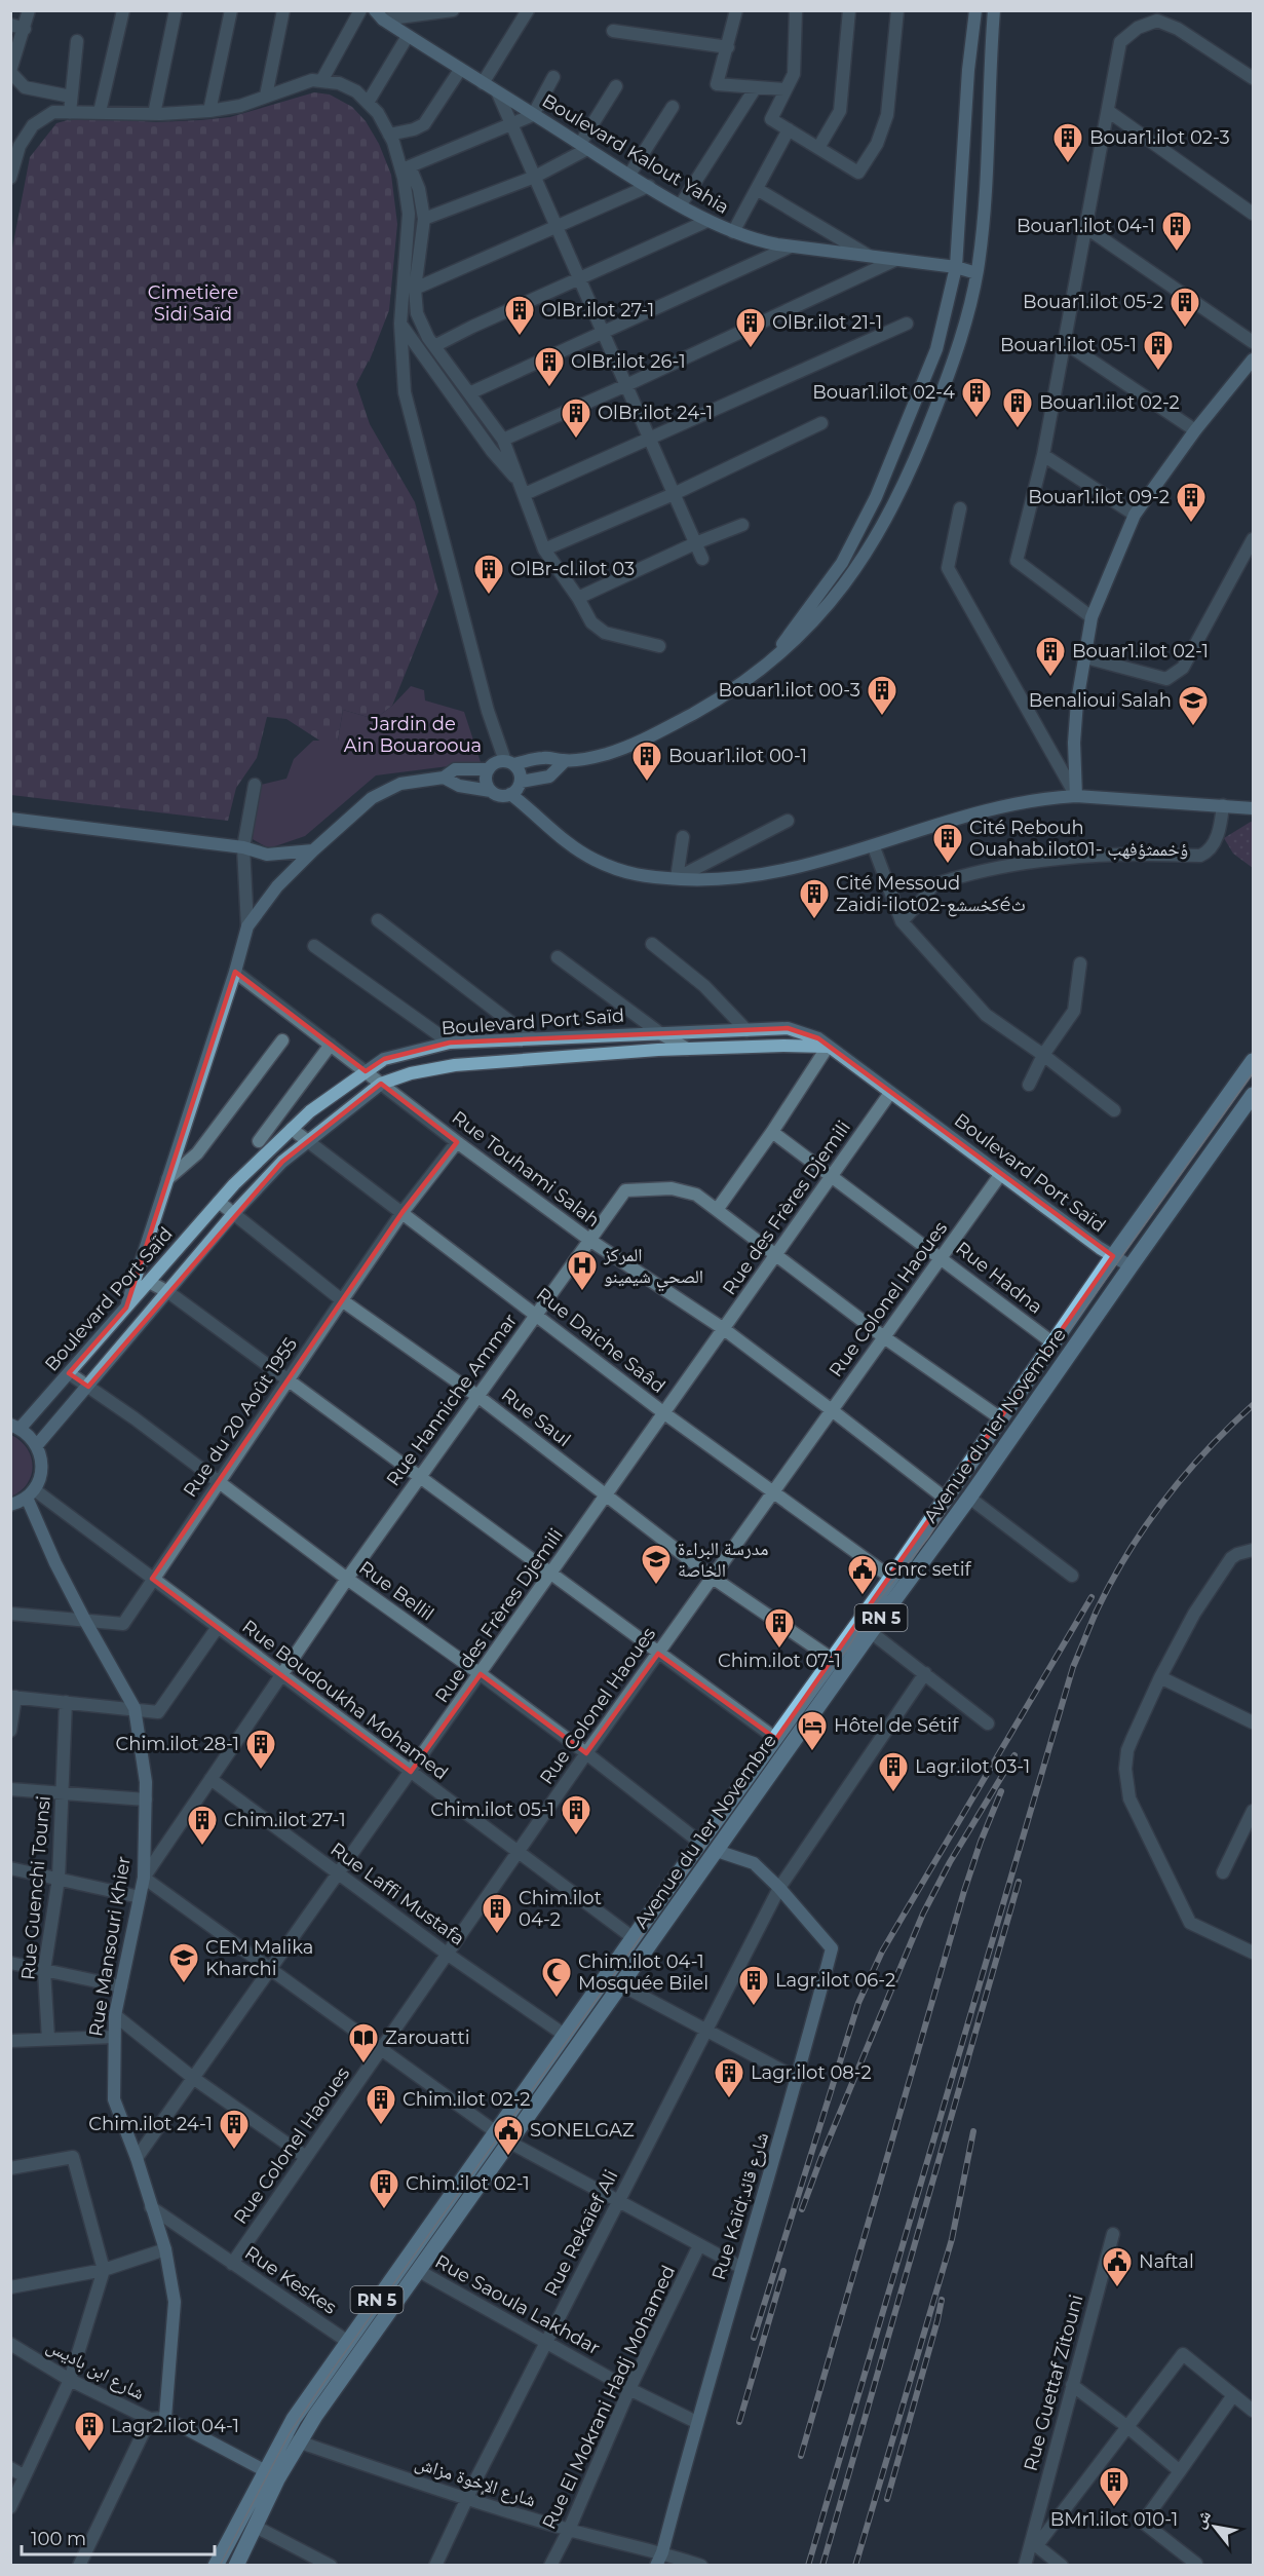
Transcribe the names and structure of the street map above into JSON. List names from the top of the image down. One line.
{"streets":{"main road":["Boulevard Kalout Yahia","Boulevard Port Saïd","Avenue du 1er Novembre","RN 5","Rue Mansouri Khier","Rue Kaïd;شارع قائد"],"street":["Rue Touhami Salah","Rue des Frères Djemili","Rue Hadna","Rue Colonel Haoues","Rue Daiche Saâd","Rue Hanniche Ammar","Rue du 20 Août 1955","Rue Saul","Rue Bellil","Rue Boudoukha Mohamed","Rue Guenchi Tounsi","Rue Laffi Mustafa","Rue Rekaïef Ali","Rue Keskes","Rue Saoula Lakhdar","شارع ابن باديس","Rue Guettaf Zitouni","Rue El Mokrani Hadj Mohamed","شارع الإخوة مزاش"]},"crossings":[["Boulevard Port Saïd","Rue Touhami Salah"],["Boulevard Port Saïd","Rue des Frères Djemili"],["Boulevard Port Saïd","Rue Colonel Haoues"],["Boulevard Port Saïd","Rue Daiche Saâd"],["Boulevard Port Saïd","Rue Saul"],["Boulevard Port Saïd","Avenue du 1er Novembre"],["Boulevard Port Saïd","Rue Bellil"],["Rue Touhami Salah","Rue des Frères Djemili"],["Rue Touhami Salah","Rue Colonel Haoues"],["Rue Touhami Salah","Rue Hanniche Ammar"],["Rue Touhami Salah","Rue du 20 Août 1955"],["Rue Touhami Salah","Avenue du 1er Novembre"],["Rue des Frères Djemili","Rue Hadna"],["Rue des Frères Djemili","Rue Daiche Saâd"],["Rue des Frères Djemili","Rue Saul"],["Rue des Frères Djemili","Rue Bellil"],["Rue des Frères Djemili","Rue Boudoukha Mohamed"],["Rue des Frères Djemili","Rue Laffi Mustafa"],["Rue des Frères Djemili","Rue Mansouri Khier"],["Rue Hadna","Rue Colonel Haoues"],["Rue Hadna","Avenue du 1er Novembre"],["Rue Colonel Haoues","Rue Daiche Saâd"],["Rue Colonel Haoues","Rue Saul"],["Rue Colonel Haoues","Rue Bellil"],["Rue Colonel Haoues","Rue Boudoukha Mohamed"],["Rue Colonel Haoues","Rue Laffi Mustafa"],["Rue Colonel Haoues","Rue Keskes"],["Rue Daiche Saâd","Rue Hanniche Ammar"],["Rue Daiche Saâd","Rue du 20 Août 1955"],["Rue Daiche Saâd","Avenue du 1er Novembre"],["Rue Hanniche Ammar","Rue Saul"],["Rue Hanniche Ammar","Rue Bellil"],["Rue Hanniche Ammar","Rue Boudoukha Mohamed"],["Rue Hanniche Ammar","Rue Laffi Mustafa"],["Rue Hanniche Ammar","Rue Mansouri Khier"],["Rue du 20 Août 1955","Rue Saul"],["Rue du 20 Août 1955","Rue Bellil"],["Rue du 20 Août 1955","Rue Boudoukha Mohamed"],["Rue du 20 Août 1955","Rue Mansouri Khier"],["Rue Saul","Avenue du 1er Novembre"],["Avenue du 1er Novembre","Rue Bellil"],["Avenue du 1er Novembre","RN 5"],["Avenue du 1er Novembre","Rue Boudoukha Mohamed"],["Avenue du 1er Novembre","Rue Laffi Mustafa"],["Avenue du 1er Novembre","Rue Saoula Lakhdar"],["Avenue du 1er Novembre","شارع الإخوة مزاش"],["RN 5","Rue Keskes"],["RN 5","شارع الإخوة مزاش"],["Rue Boudoukha Mohamed","Rue Mansouri Khier"],["Rue Mansouri Khier","Rue Keskes"],["Rue Mansouri Khier","شارع ابن باديس"],["Rue Kaïd;شارع قائد","Rue Rekaïef Ali"],["Rue Kaïd;شارع قائد","Rue Saoula Lakhdar"],["Rue Kaïd;شارع قائد","شارع الإخوة مزاش"],["Rue Rekaïef Ali","Rue Saoula Lakhdar"],["Rue Rekaïef Ali","شارع الإخوة مزاش"],["Rue Saoula Lakhdar","Rue El Mokrani Hadj Mohamed"],["Rue El Mokrani Hadj Mohamed","شارع الإخوة مزاش"]],"parks":["Cimetière Sidi Saïd","Jardin de Ain Bouarooua"],"places":{"building":["Bouar1.ilot 02-3","Bouar1.ilot 04-1","Bouar1.ilot 05-2","OlBr.ilot 27-1","OlBr.ilot 21-1","Bouar1.ilot 05-1","OlBr.ilot 26-1","Bouar1.ilot 02-4","Bouar1.ilot 02-2","OlBr.ilot 24-1","Bouar1.ilot 09-2","OlBr-cl.ilot 03","Bouar1.ilot 02-1","Bouar1.ilot 00-3","Bouar1.ilot 00-1","Cité Rebouh Ouahab.ilot01- ؤخممثؤفهب","Cité Messoud Zaidi-ilot02-كخسشعéث","Chim.ilot 07-1","Chim.ilot 28-1","Lagr.ilot 03-1","Chim.ilot 05-1","Chim.ilot 27-1","Chim.ilot 04-2","Lagr.ilot 06-2","Lagr.ilot 08-2","Chim.ilot 02-2","Chim.ilot 24-1","Chim.ilot 02-1","Lagr2.ilot 04-1","BMr1.ilot 010-1"],"school or university":["Benalioui Salah","مدرسة البراءة الخاصة","CEM Malika Kharchi"],"hospital":["المركز الصحي شيمينو"],"public building":["Cnrc setif","SONELGAZ","Naftal"],"hotel":["Hôtel de Sétif"],"mosque":["Chim.ilot 04-1 Mosquée Bilel"],"library":["Zarouatti"]},"scale_bar":"100 m","north":"top left"}
